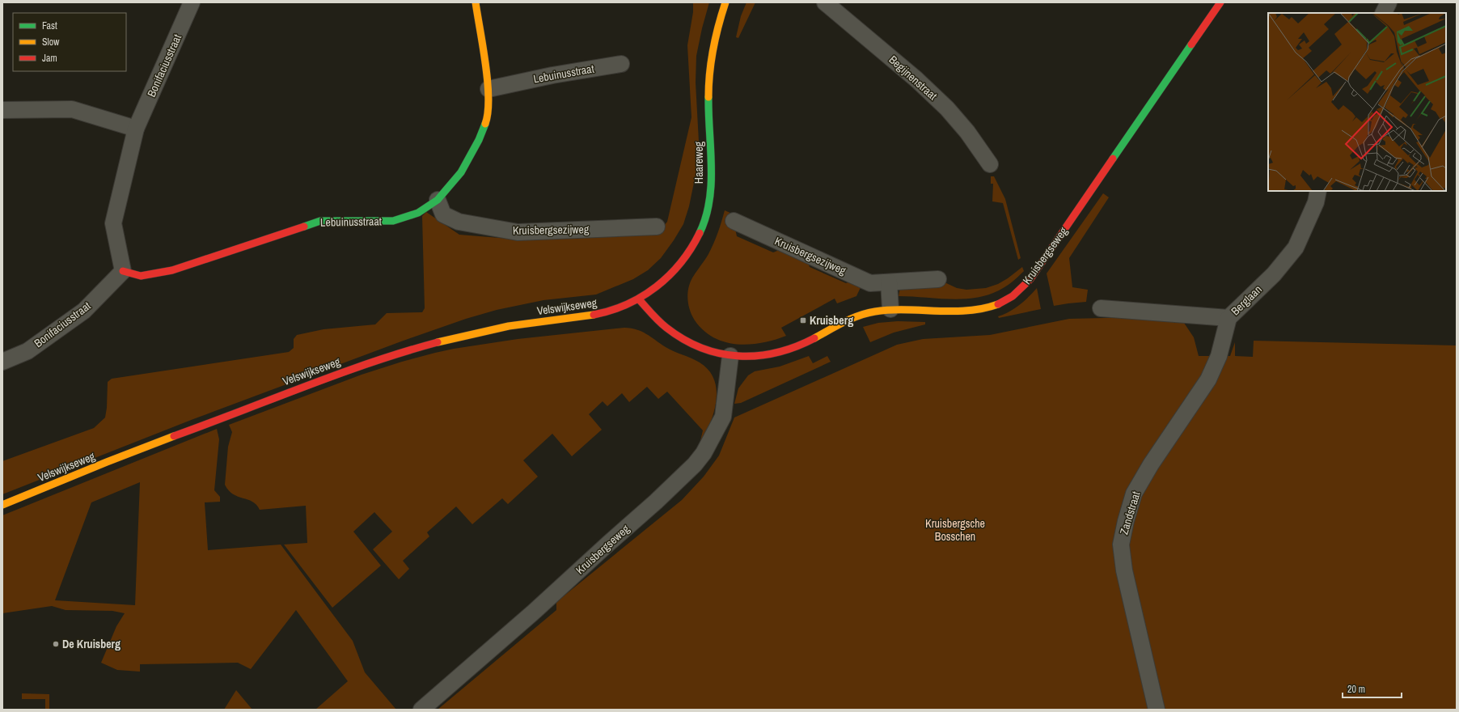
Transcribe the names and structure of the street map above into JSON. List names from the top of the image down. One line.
{"streets":{"street":["Bonifaciusstraat","Lebuinusstraat","Begijnenstraat","Haareweg","Kruisbergsezijweg","Kruisbergseweg","Berglaan","Velswijkseweg","Zandstraat"]},"crossings":[["Bonifaciusstraat","Lebuinusstraat"],["Lebuinusstraat","Kruisbergsezijweg"],["Haareweg","Kruisbergseweg"],["Haareweg","Velswijkseweg"],["Kruisbergseweg","Velswijkseweg"],["Berglaan","Zandstraat"]],"parks":["Kruisbergsche Bosschen"],"places":{"transit":["Kruisberg"],"other":["De Kruisberg"]},"legend":["Fast","Slow","Jam"],"scale_bar":"20 m"}
